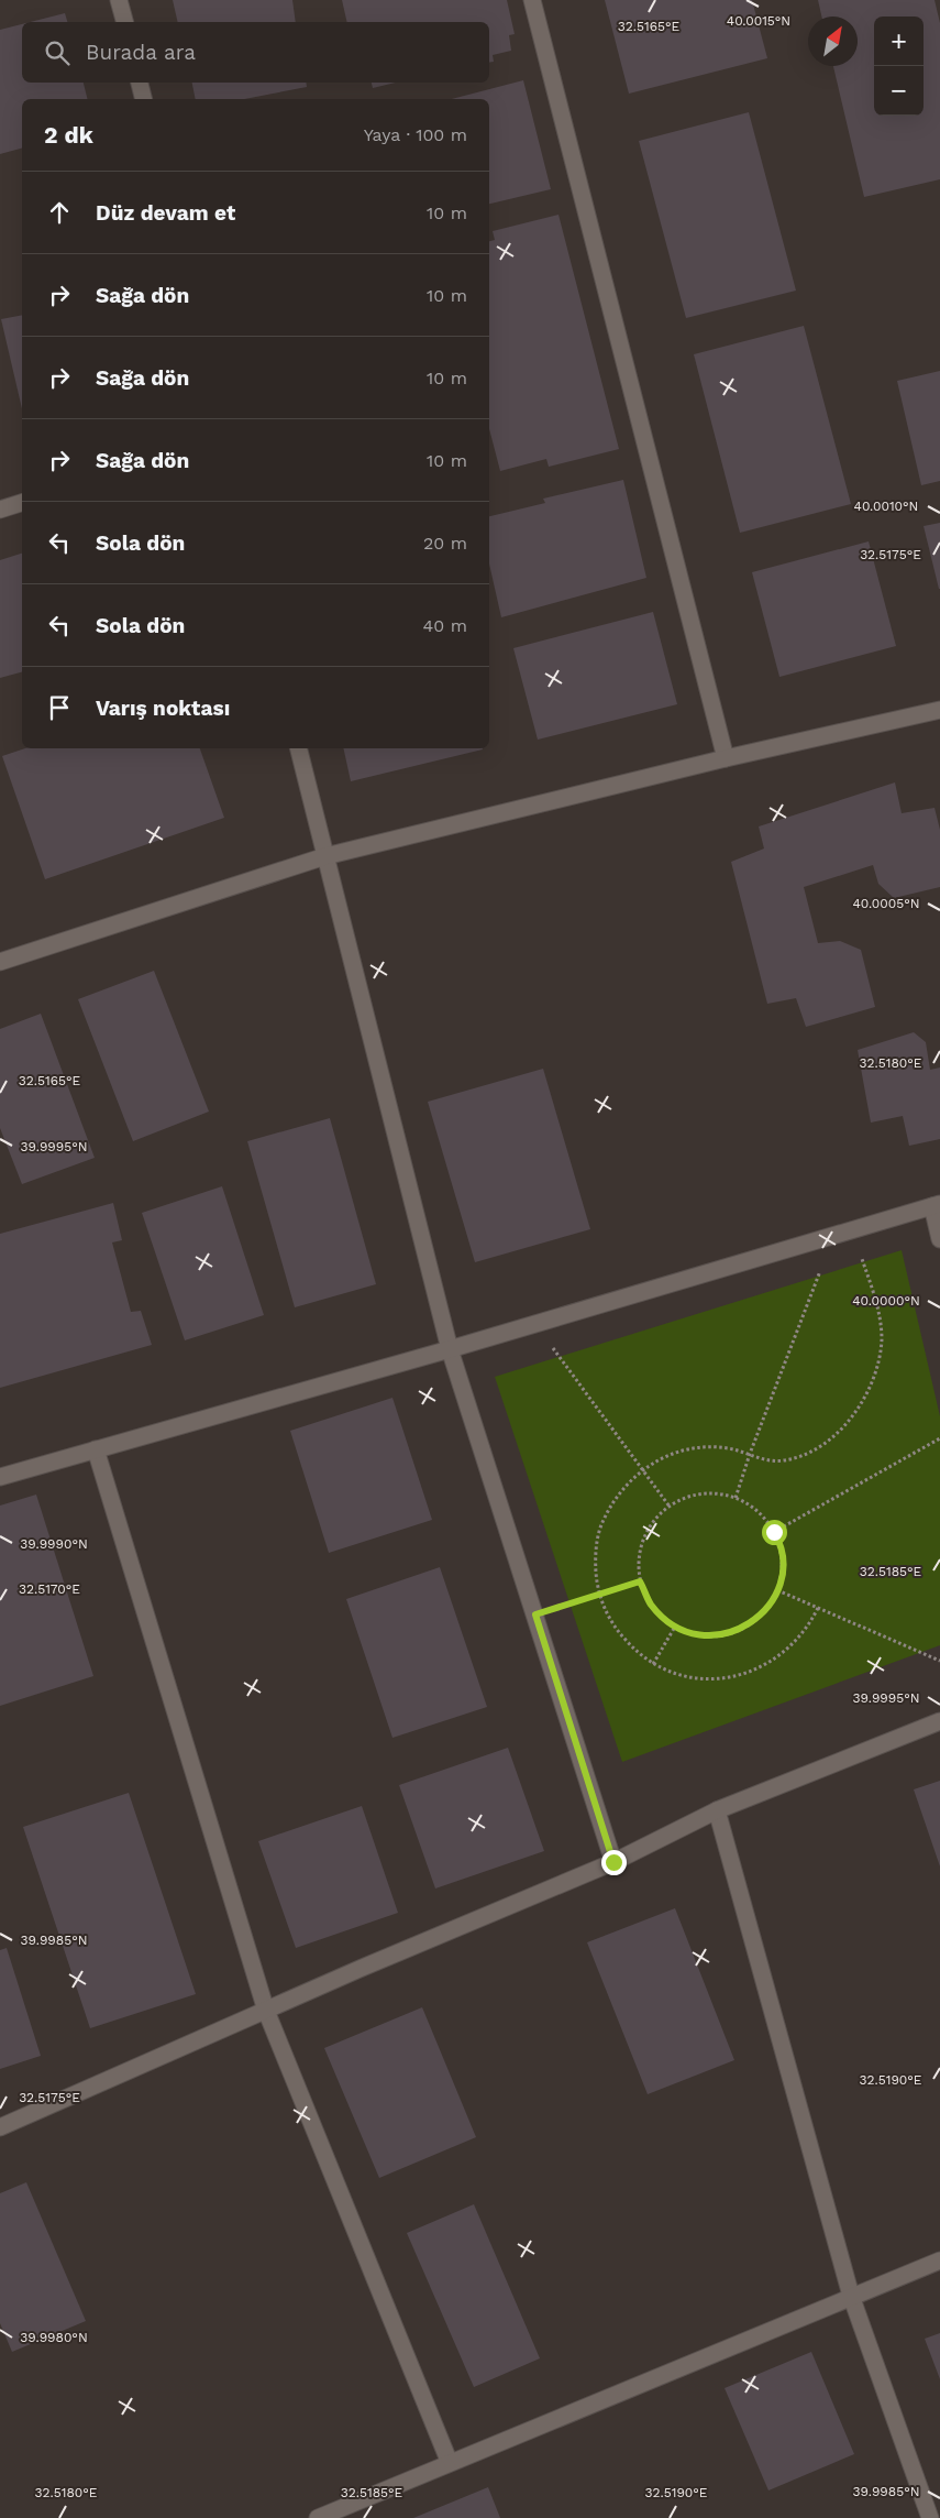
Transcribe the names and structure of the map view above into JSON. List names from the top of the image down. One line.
{"north":"top right","page":{"map_buttons":["+","−"],"search":"Burada ara","heading":["2 dk","Yaya · 100 m"],"list":[["Düz devam et","10 m"],["Sağa dön","10 m"],["Sağa dön","10 m"],["Sağa dön","10 m"],["Sola dön","20 m"],["Sola dön","40 m"],"Varış noktası"]},"coordinates":["40.0015°N","32.5165°E","40.0010°N","32.5175°E","40.0005°N","32.5180°E","39.9995°N","40.0000°N","39.9990°N","32.5185°E","32.5170°E","39.9985°N","32.5190°E","39.9980°N"]}
